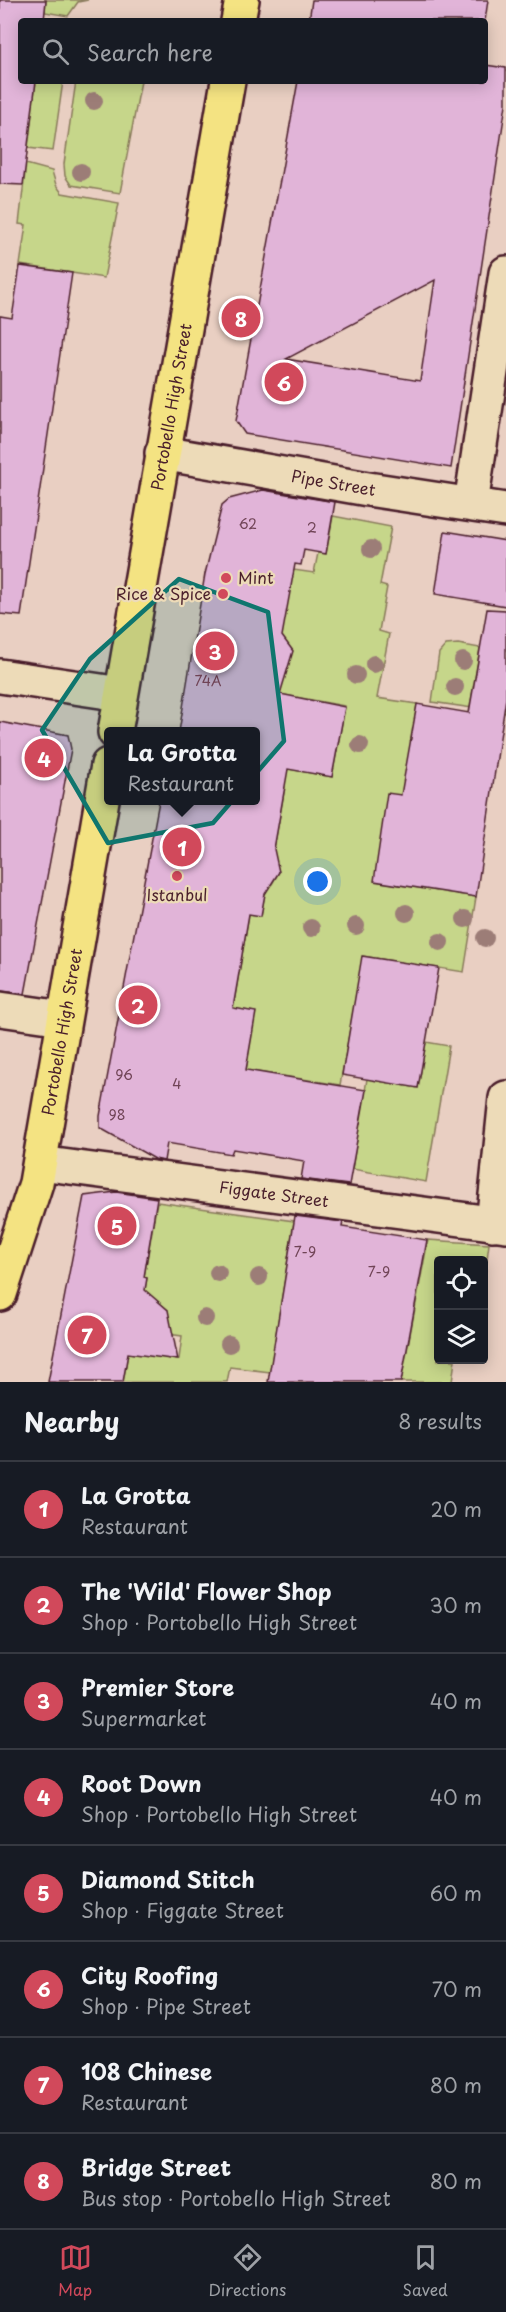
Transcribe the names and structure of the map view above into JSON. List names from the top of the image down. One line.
{"streets":{"main road":["Portobello High Street"],"street":["Pipe Street","Figgate Street"]},"crossings":[["Portobello High Street","Pipe Street"],["Portobello High Street","Figgate Street"]],"places":["Mint","Rice & Spice","Istanbul"],"house_numbers":["62","2","74A","96","4","98","7-9","7-9"],"page":{"search":"Search here","pins":["8","6","3","4","1","2","5","7"],"popup":["La Grotta","Restaurant"],"heading":["Nearby","8 results"],"list":[{"mark":"1","name":"La Grotta","note":"Restaurant","value":"20 m"},{"mark":"2","name":"The 'Wild' Flower Shop","note":"Shop · Portobello High Street","value":"30 m"},{"mark":"3","name":"Premier Store","note":"Supermarket","value":"40 m"},{"mark":"4","name":"Root Down","note":"Shop · Portobello High Street","value":"40 m"},{"mark":"5","name":"Diamond Stitch","note":"Shop · Figgate Street","value":"60 m"},{"mark":"6","name":"City Roofing","note":"Shop · Pipe Street","value":"70 m"},{"mark":"7","name":"108 Chinese","note":"Restaurant","value":"80 m"},{"mark":"8","name":"Bridge Street","note":"Bus stop · Portobello High Street","value":"80 m"}],"nav":["Map","Directions","Saved"]}}
